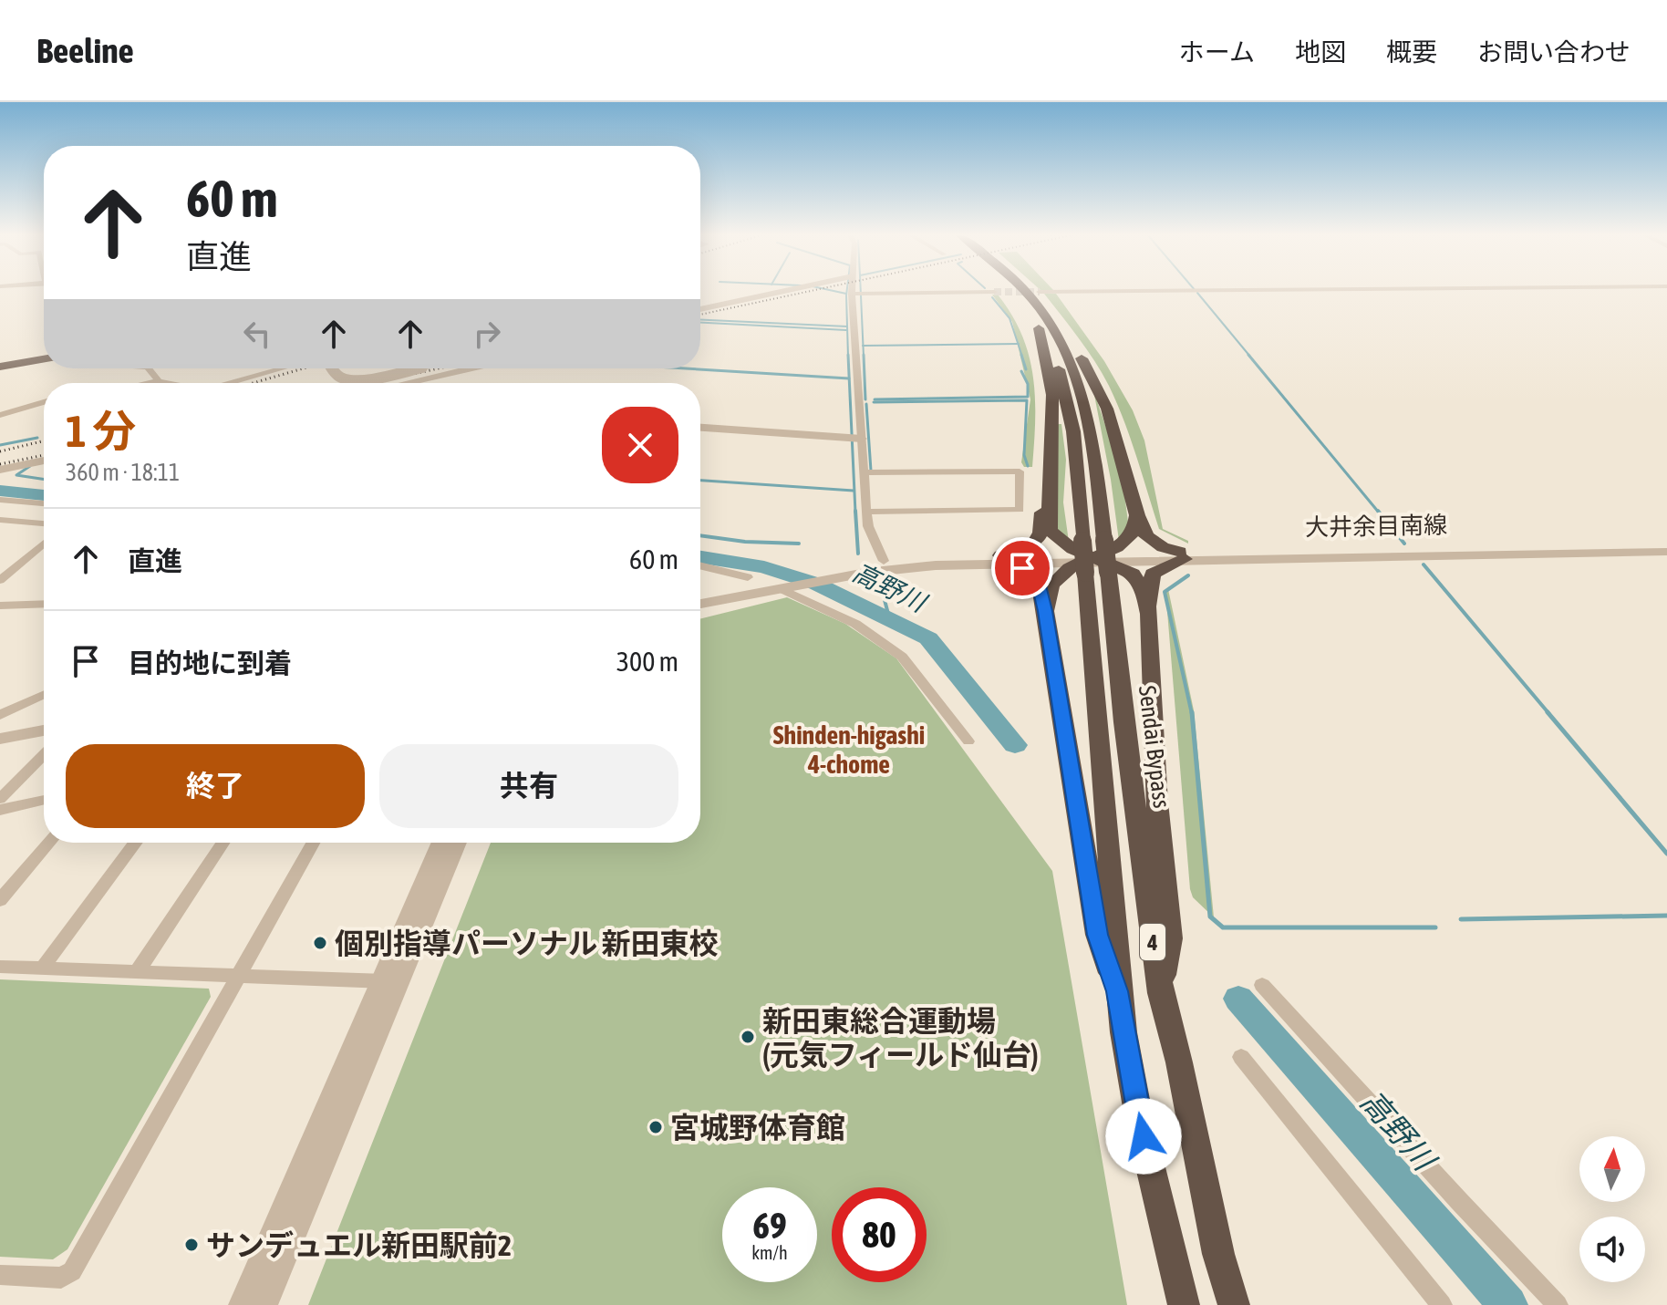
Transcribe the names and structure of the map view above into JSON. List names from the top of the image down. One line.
{"streets":{"highway":["Sendai Bypass","4"],"street":["大井余目南線"]},"districts":["Shinden-higashi 4-chome"],"water":["高野川"],"places":["個別指導パーソナル 新田東校","新田東総合運動場 (元気フィールド仙台)","宮城野体育館","サンデュエル新田駅前2"],"north":"top","page":{"header":"Beeline","nav":["ホーム","地図","概要","お問い合わせ"],"turn":["60 m","直進"],"heading":["1 分","360 m · 18:11"],"list":[{"name":"直進","value":"60 m"},{"name":"目的地に到着","value":"300 m"}],"buttons":["終了","共有"],"speed":"69 km/h","limit":"80"}}
